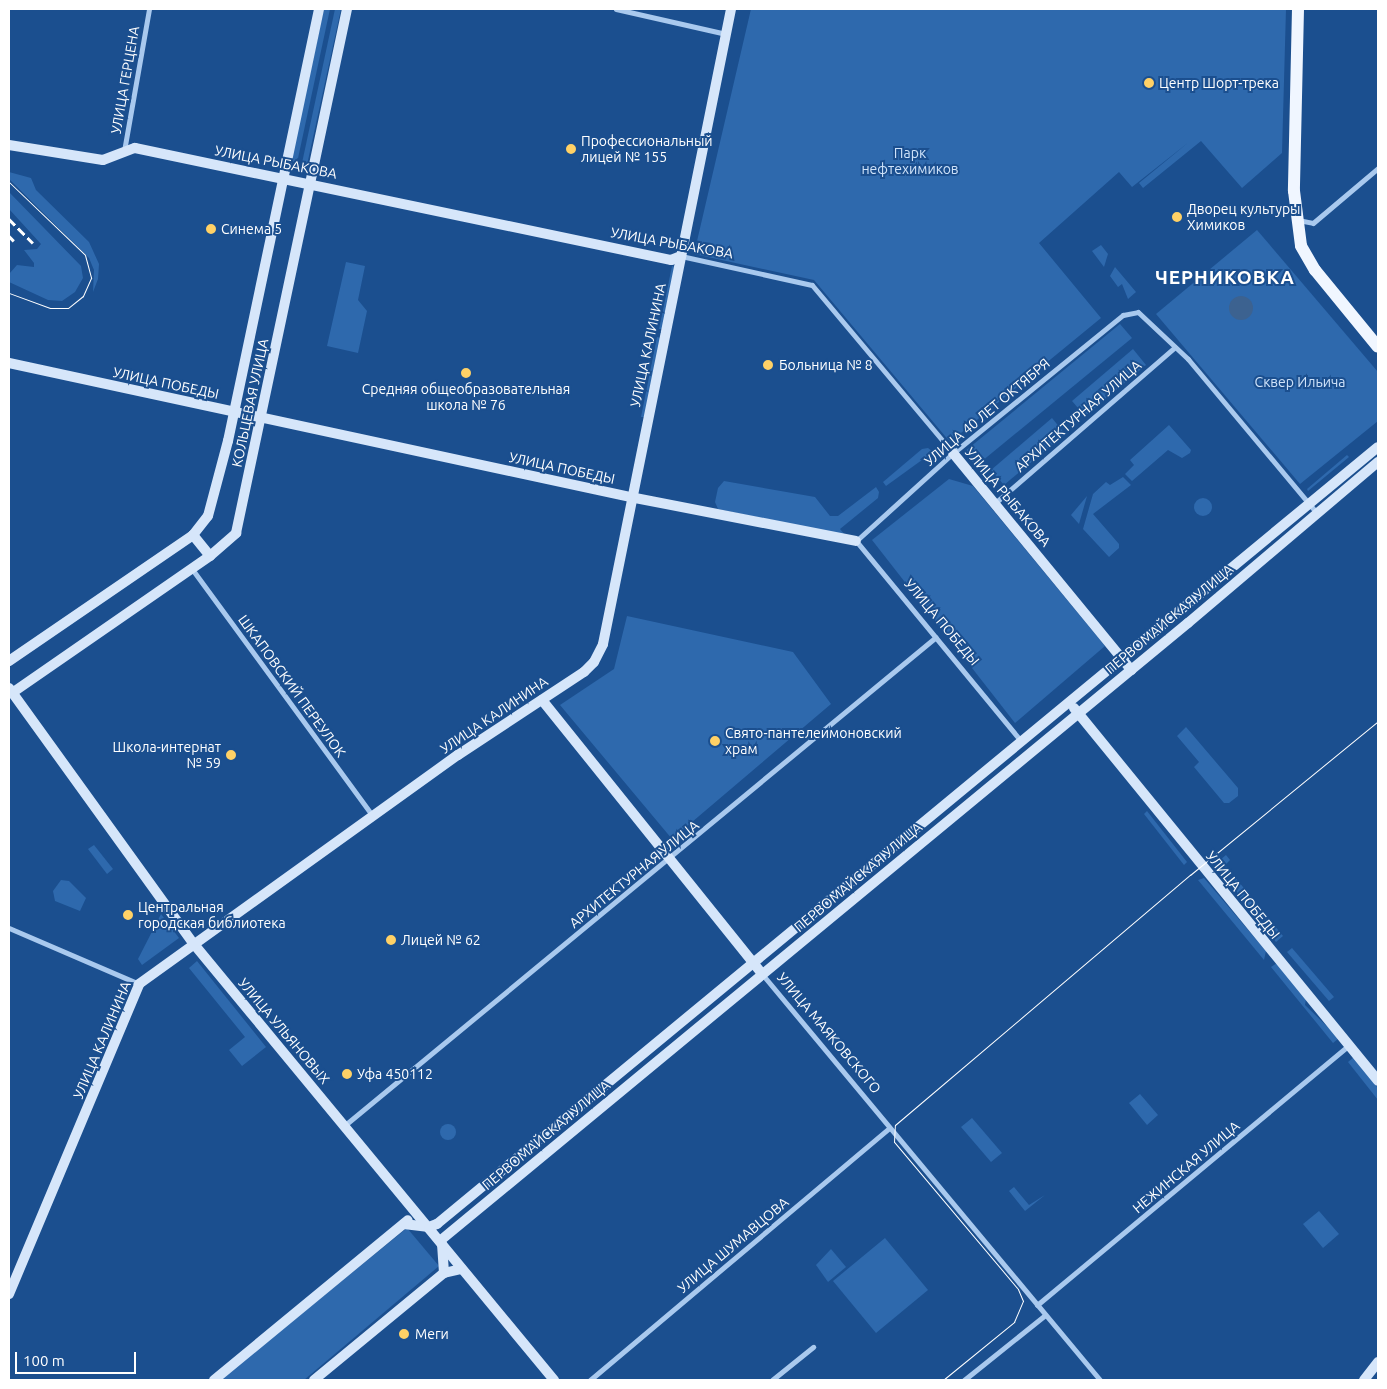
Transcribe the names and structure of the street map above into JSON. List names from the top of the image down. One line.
{"streets":{"main road":["УЛИЦА РЫБАКОВА","УЛИЦА КАЛИНИНА","УЛИЦА ПОБЕДЫ","КОЛЬЦЕВАЯ УЛИЦА","ПЕРВОМАЙСКАЯ УЛИЦА","УЛИЦА УЛЬЯНОВЫХ","УЛИЦА МАЯКОВСКОГО"],"street":["УЛИЦА ГЕРЦЕНА","УЛИЦА 40 ЛЕТ ОКТЯБРЯ","АРХИТЕКТУРНАЯ УЛИЦА","ШКАПОВСКИЙ ПЕРЕУЛОК","НЕЖИНСКАЯ УЛИЦА","УЛИЦА ШУМАВЦОВА"]},"crossings":[["УЛИЦА ГЕРЦЕНА","УЛИЦА РЫБАКОВА"],["УЛИЦА РЫБАКОВА","УЛИЦА КАЛИНИНА"],["УЛИЦА РЫБАКОВА","КОЛЬЦЕВАЯ УЛИЦА"],["УЛИЦА РЫБАКОВА","УЛИЦА 40 ЛЕТ ОКТЯБРЯ"],["УЛИЦА РЫБАКОВА","АРХИТЕКТУРНАЯ УЛИЦА"],["УЛИЦА РЫБАКОВА","ПЕРВОМАЙСКАЯ УЛИЦА"],["УЛИЦА КАЛИНИНА","УЛИЦА ПОБЕДЫ"],["УЛИЦА КАЛИНИНА","ШКАПОВСКИЙ ПЕРЕУЛОК"],["УЛИЦА КАЛИНИНА","УЛИЦА УЛЬЯНОВЫХ"],["УЛИЦА КАЛИНИНА","УЛИЦА МАЯКОВСКОГО"],["УЛИЦА ПОБЕДЫ","КОЛЬЦЕВАЯ УЛИЦА"],["УЛИЦА ПОБЕДЫ","УЛИЦА 40 ЛЕТ ОКТЯБРЯ"],["УЛИЦА ПОБЕДЫ","АРХИТЕКТУРНАЯ УЛИЦА"],["УЛИЦА ПОБЕДЫ","ПЕРВОМАЙСКАЯ УЛИЦА"],["УЛИЦА ПОБЕДЫ","НЕЖИНСКАЯ УЛИЦА"],["КОЛЬЦЕВАЯ УЛИЦА","ШКАПОВСКИЙ ПЕРЕУЛОК"],["КОЛЬЦЕВАЯ УЛИЦА","УЛИЦА УЛЬЯНОВЫХ"],["УЛИЦА 40 ЛЕТ ОКТЯБРЯ","АРХИТЕКТУРНАЯ УЛИЦА"],["АРХИТЕКТУРНАЯ УЛИЦА","УЛИЦА УЛЬЯНОВЫХ"],["АРХИТЕКТУРНАЯ УЛИЦА","УЛИЦА МАЯКОВСКОГО"],["ПЕРВОМАЙСКАЯ УЛИЦА","УЛИЦА УЛЬЯНОВЫХ"],["ПЕРВОМАЙСКАЯ УЛИЦА","УЛИЦА МАЯКОВСКОГО"],["УЛИЦА МАЯКОВСКОГО","НЕЖИНСКАЯ УЛИЦА"],["УЛИЦА МАЯКОВСКОГО","УЛИЦА ШУМАВЦОВА"]],"districts":["ЧЕРНИКОВКА"],"parks":["Парк нефтехимиков","Сквер Ильича"],"places":["Центр Шорт-трека","Профессиональный лицей № 155","Дворец культуры Химиков","Синема 5","Больница № 8","Средняя общеобразовательная школа № 76","Свято-пантелеимоновский храм","Школа-интернат № 59","Центральная городская библиотека","Лицей № 62","Уфа 450112","Меги"],"scale_bar":"100 m"}
